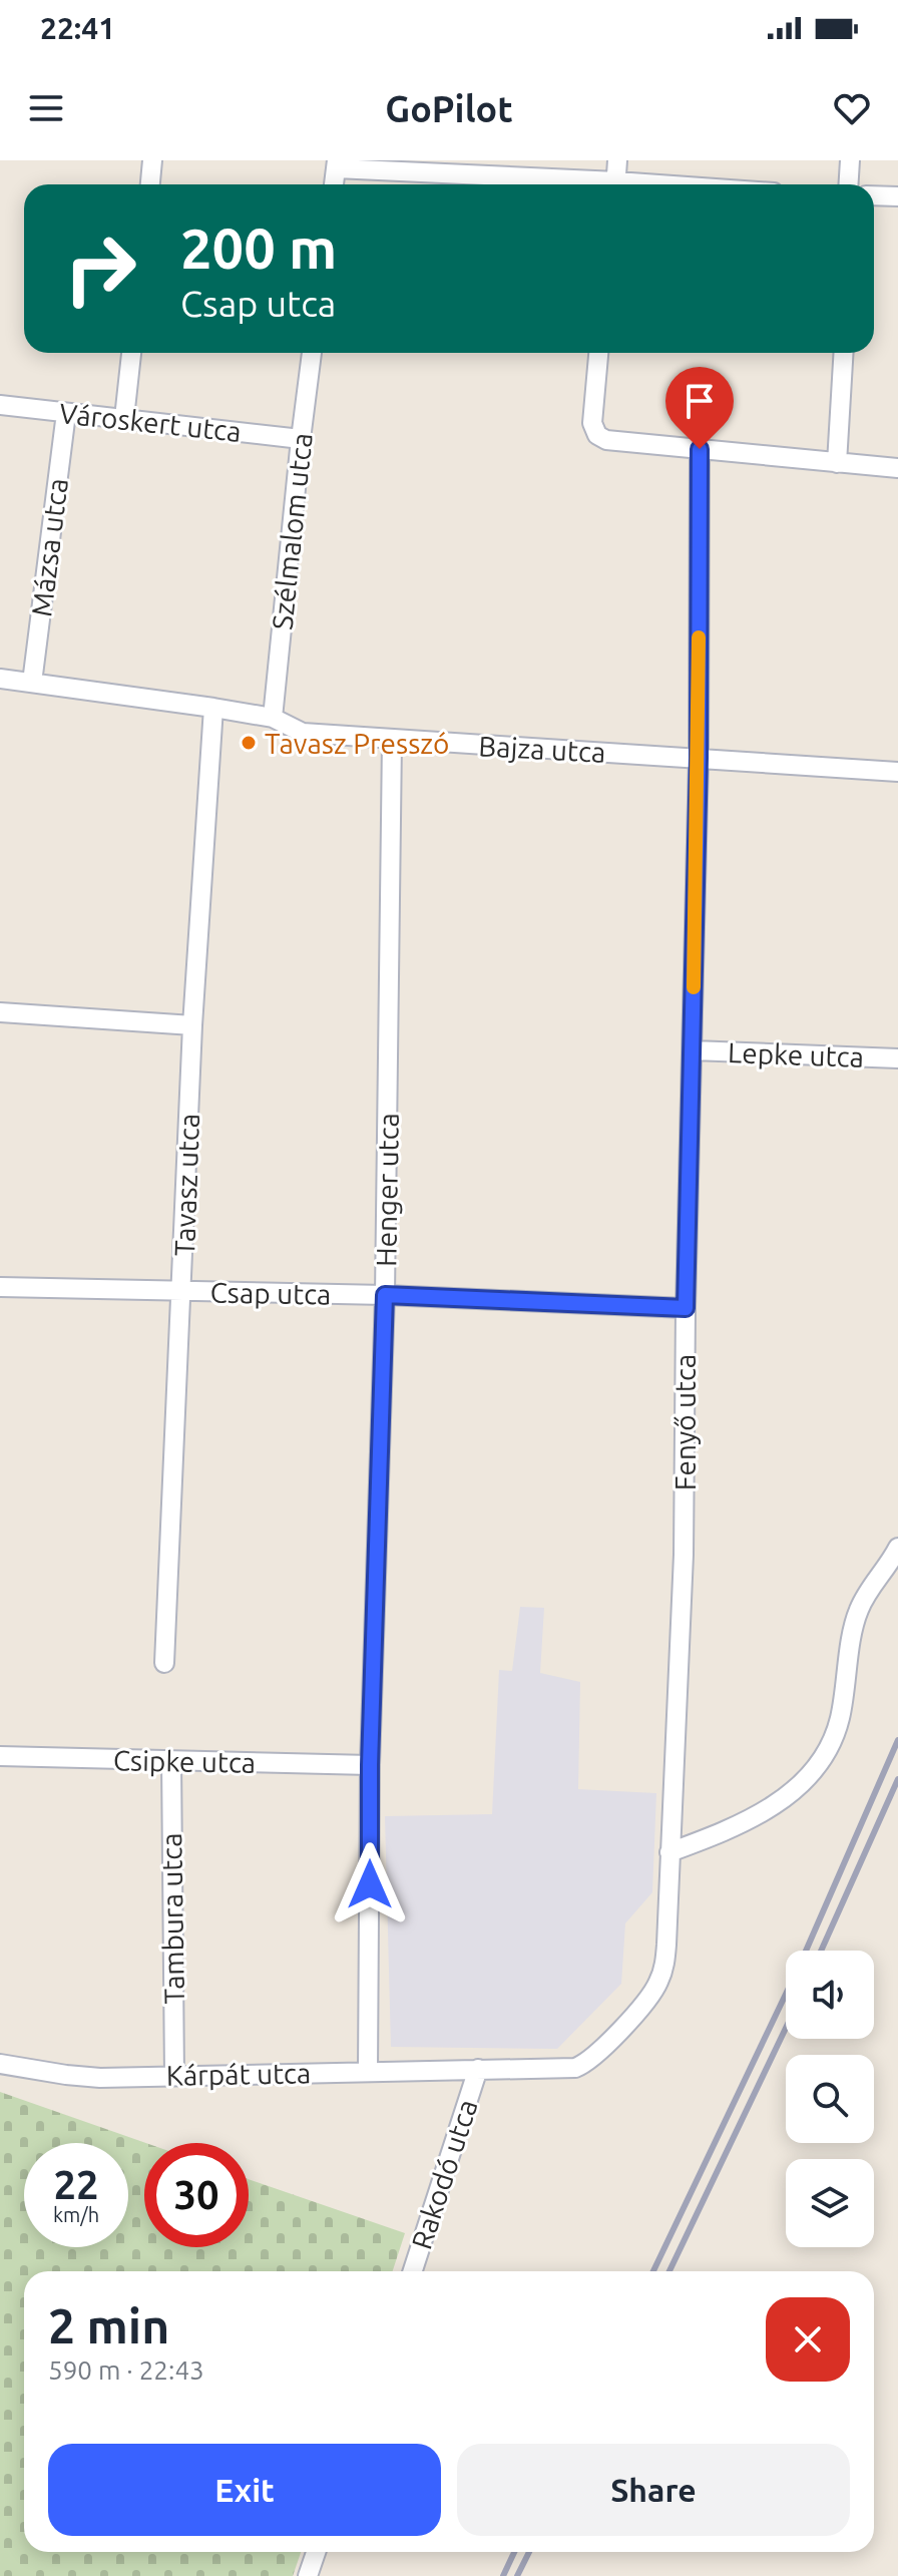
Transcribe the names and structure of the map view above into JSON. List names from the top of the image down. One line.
{"streets":{"street":["Városkert utca","Szélmalom utca","Mázsa utca","Bajza utca","Lepke utca","Tavasz utca","Henger utca","Csap utca","Fenyő utca","Csipke utca","Tambura utca","Kárpát utca","Rakodó utca"]},"crossings":[["Városkert utca","Szélmalom utca"],["Városkert utca","Mázsa utca"],["Szélmalom utca","Bajza utca"],["Mázsa utca","Bajza utca"],["Bajza utca","Tavasz utca"],["Bajza utca","Henger utca"],["Bajza utca","Fenyő utca"],["Lepke utca","Fenyő utca"],["Tavasz utca","Csap utca"],["Henger utca","Csap utca"],["Henger utca","Csipke utca"],["Henger utca","Kárpát utca"],["Csap utca","Fenyő utca"],["Fenyő utca","Kárpát utca"],["Fenyő utca","Rakodó utca"],["Csipke utca","Tambura utca"],["Tambura utca","Kárpát utca"],["Kárpát utca","Rakodó utca"]],"places":["Tavasz Presszó"],"page":{"status":"22:41","header":"GoPilot","turn":["200 m","Csap utca"],"speed":"22 km/h","limit":"30","heading":["2 min","590 m · 22:43"],"buttons":["Exit","Share"]}}
